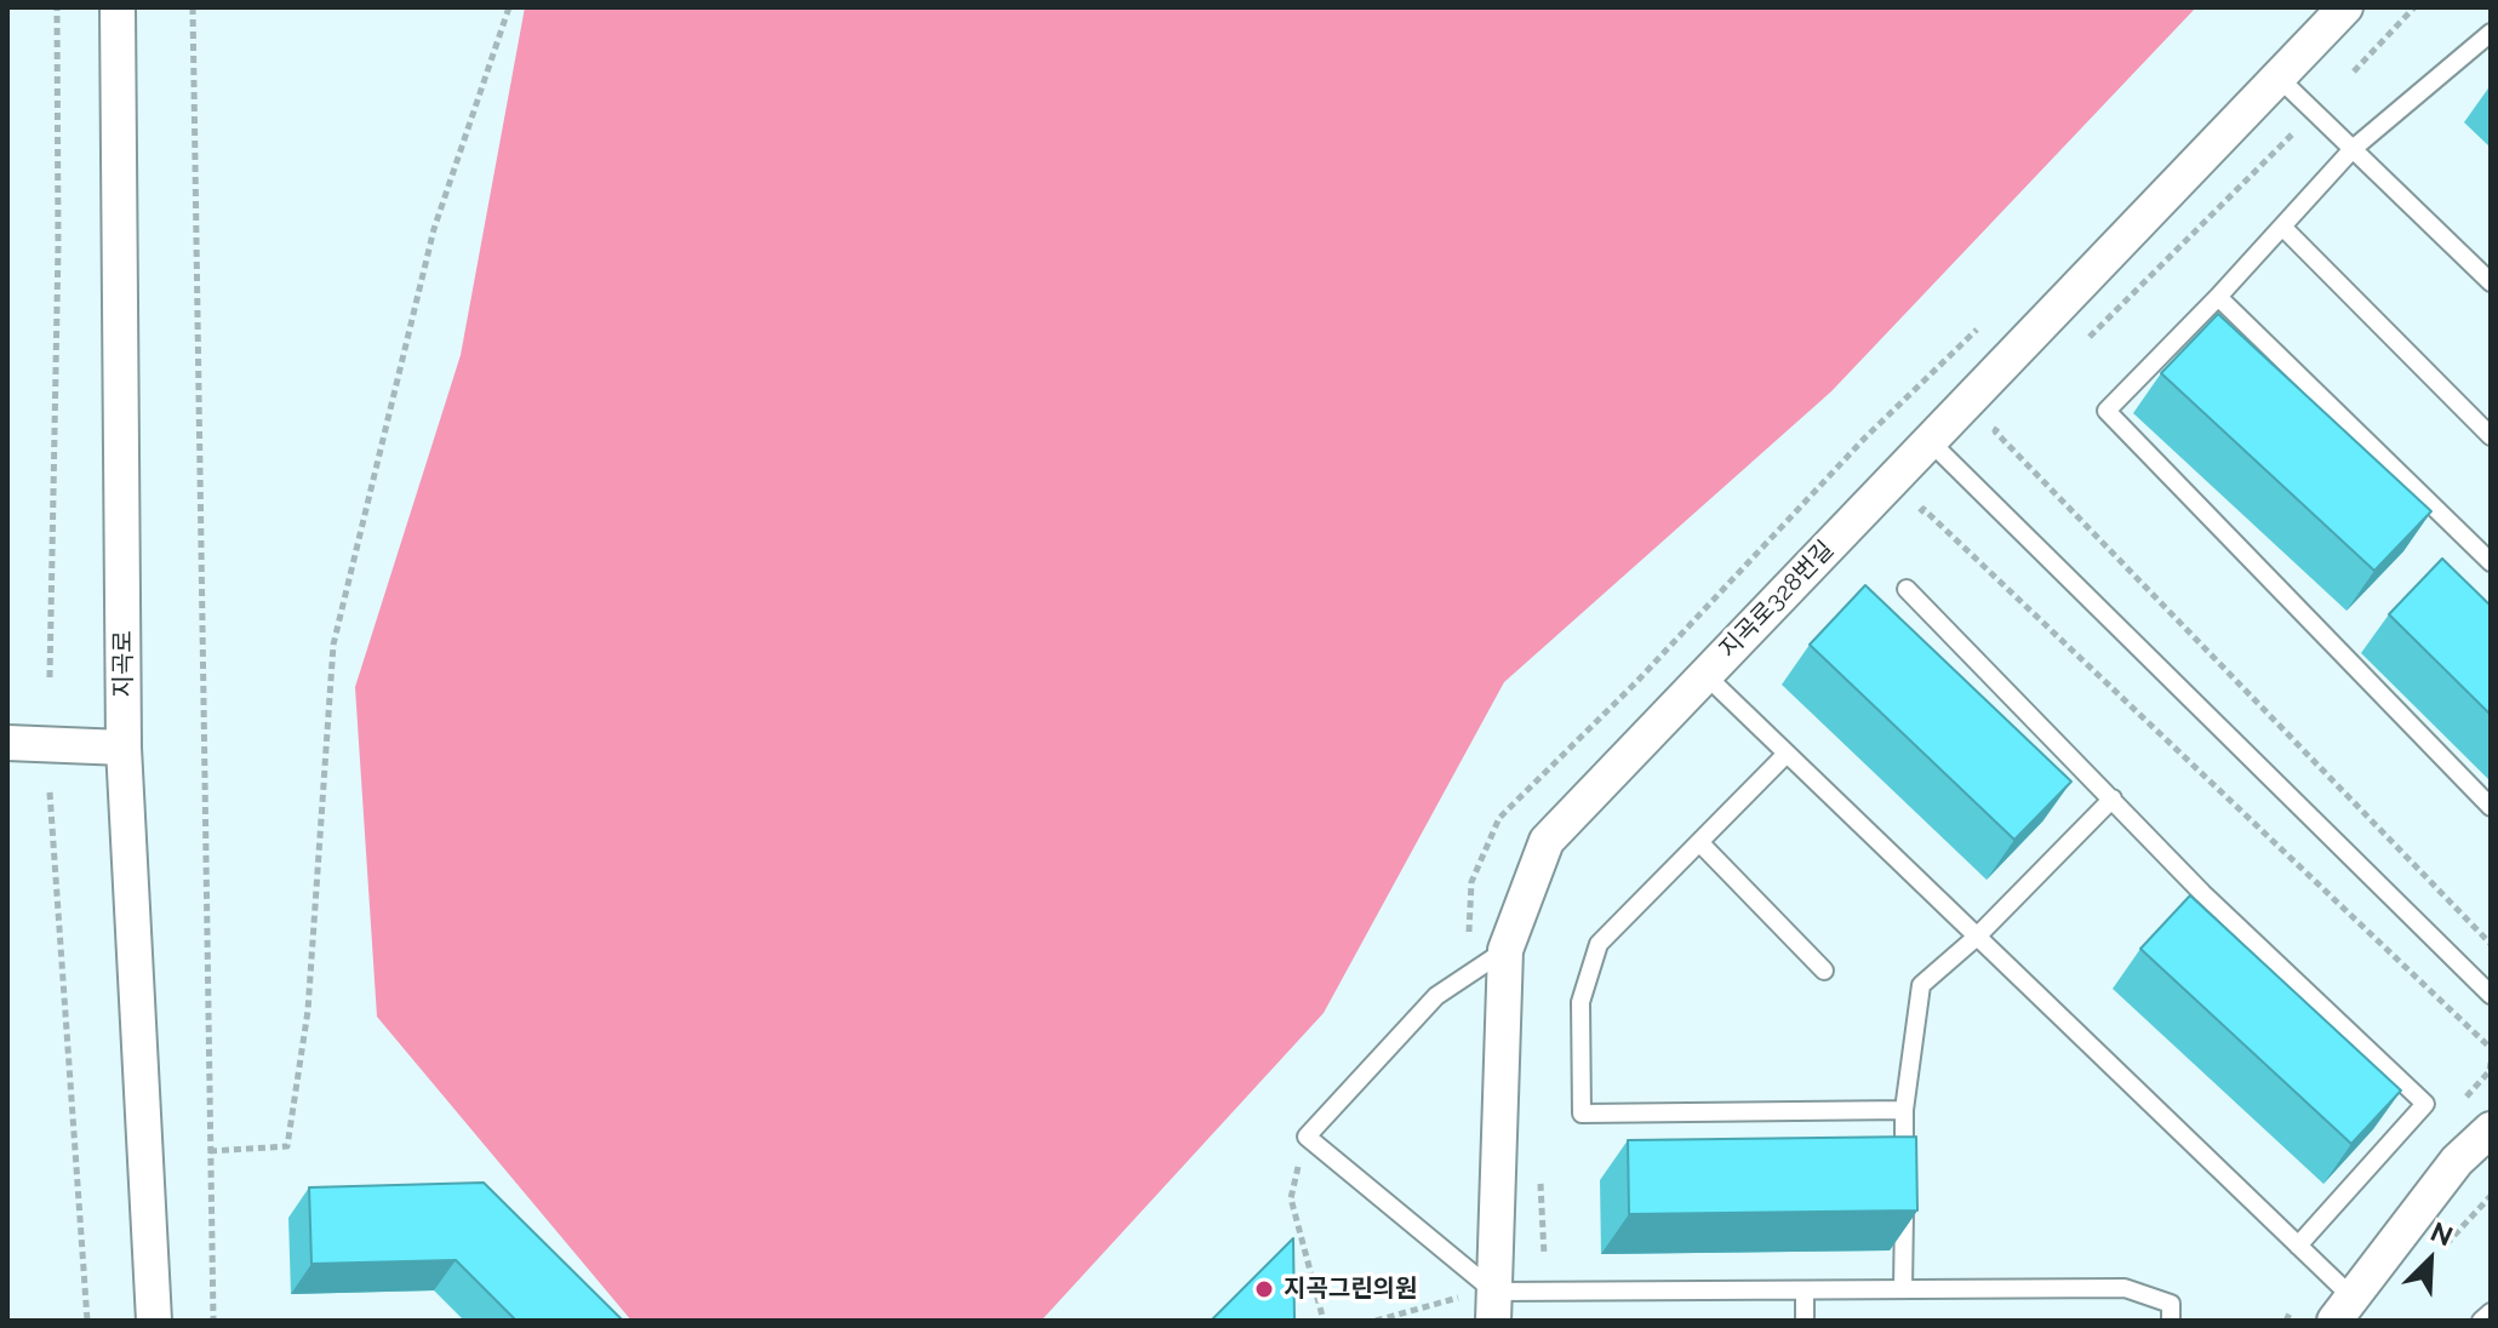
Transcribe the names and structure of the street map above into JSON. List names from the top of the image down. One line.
{"streets":{"street":["지곡로328번길","지곡로"]},"places":["지곡그린의원"],"north":"top right"}
